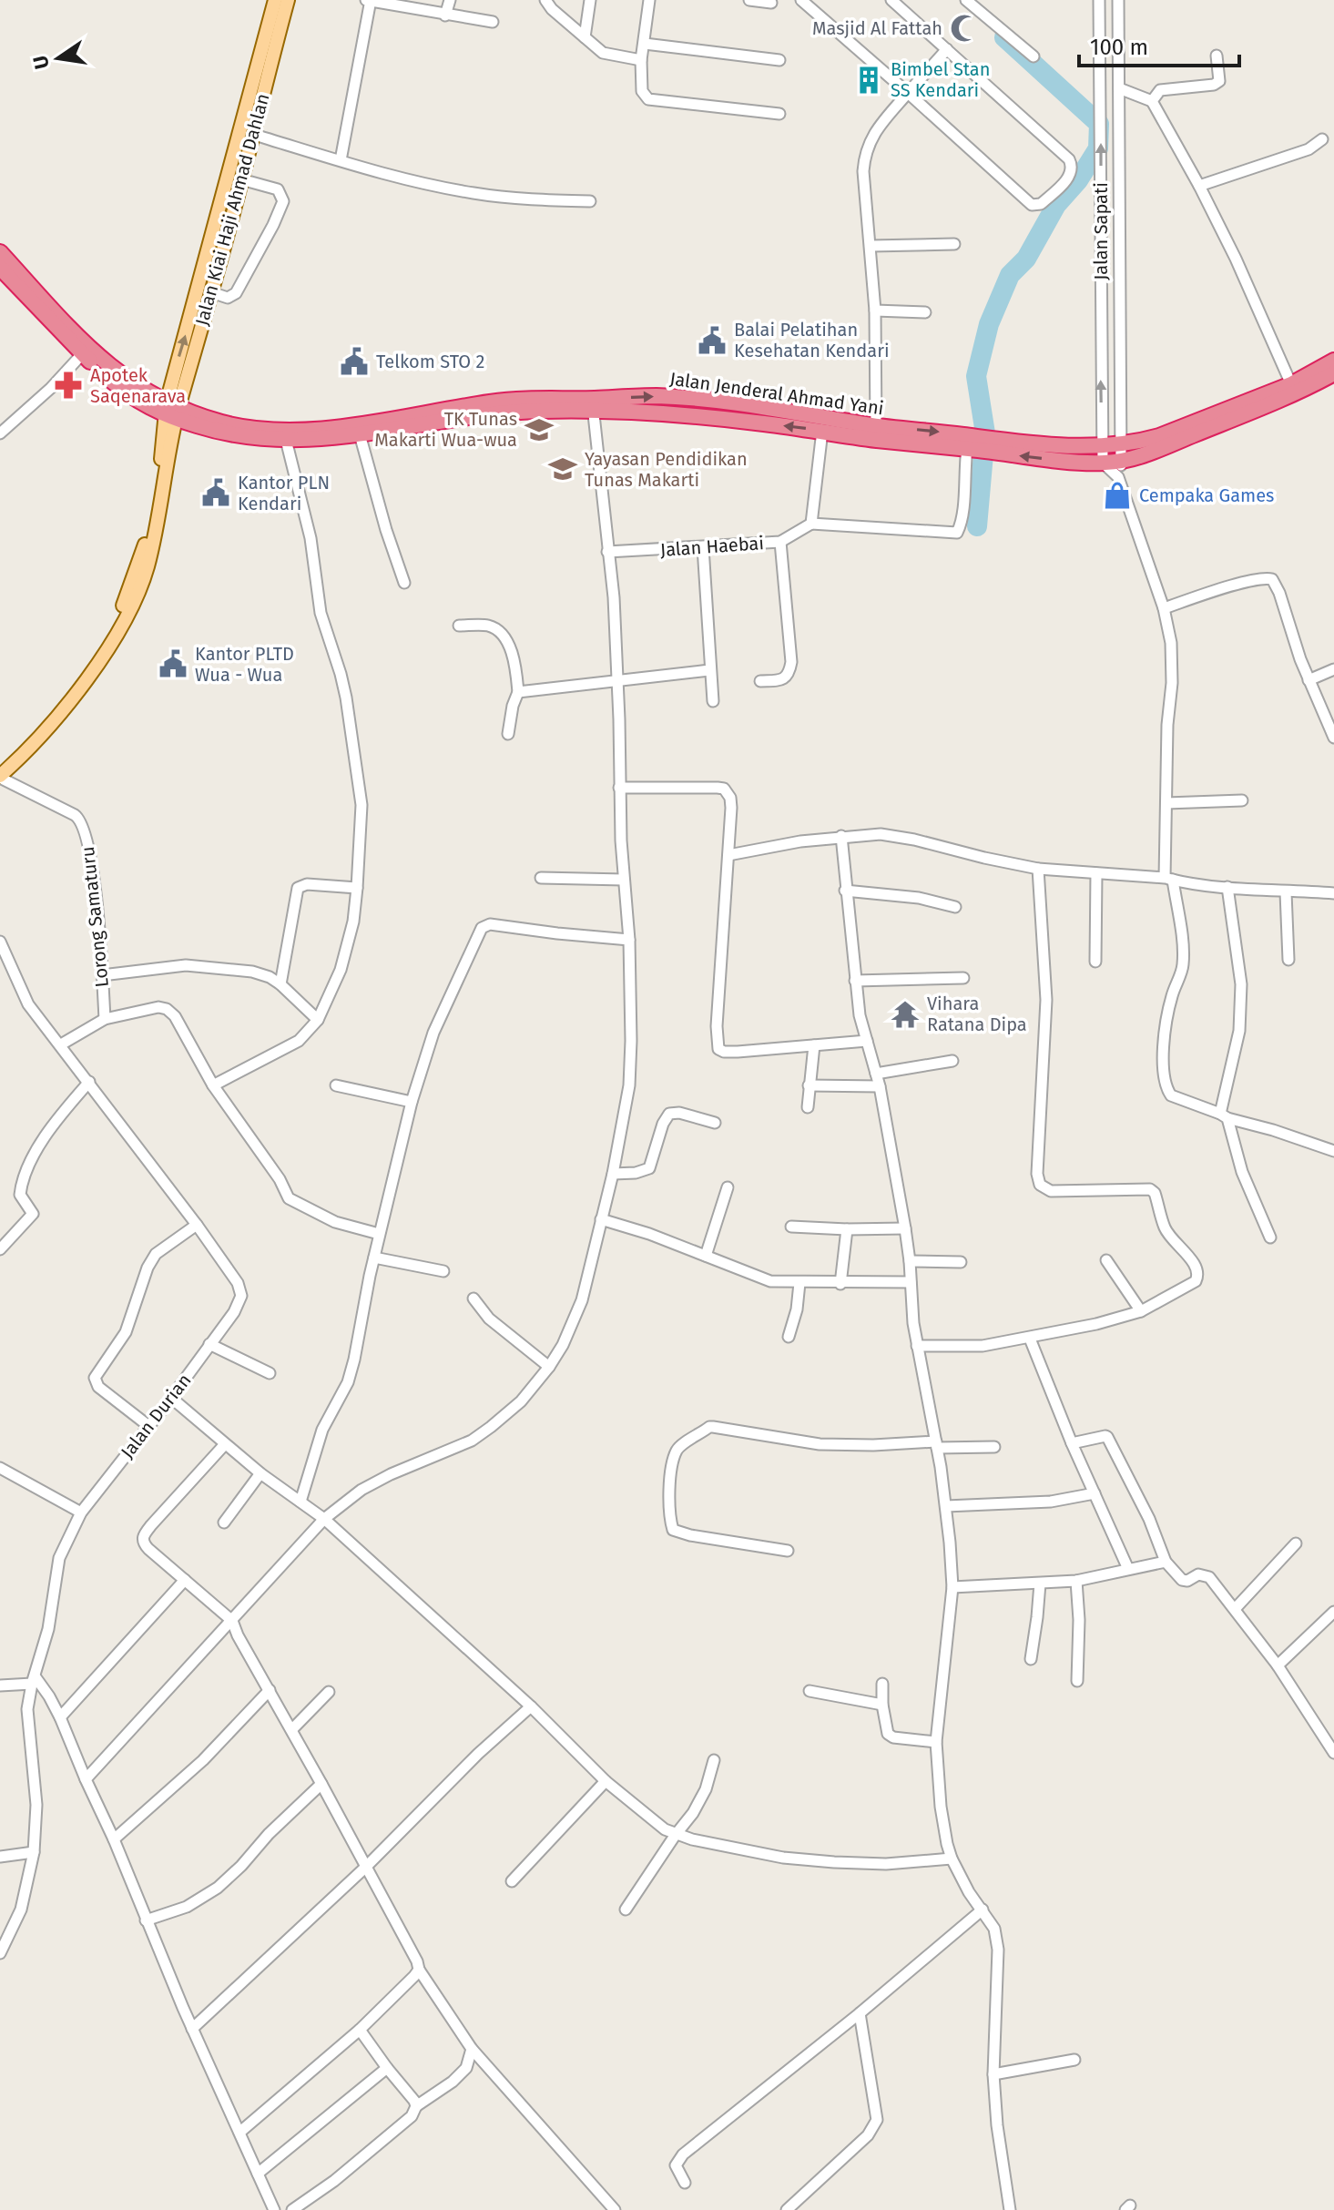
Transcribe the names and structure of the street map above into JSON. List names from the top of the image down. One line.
{"streets":{"highway":["Jalan Jenderal Ahmad Yani"],"main road":["Jalan Kiai Haji Ahmad Dahlan"],"street":["Jalan Sapati","Jalan Haebai","Lorong Samaturu","Jalan Durian"]},"crossings":[["Jalan Kiai Haji Ahmad Dahlan","Jalan Jenderal Ahmad Yani"],["Jalan Sapati","Jalan Jenderal Ahmad Yani"]],"places":{"mosque":["Masjid Al Fattah"],"building":["Bimbel Stan SS Kendari"],"public building":["Balai Pelatihan Kesehatan Kendari","Telkom STO 2","Kantor PLN Kendari","Kantor PLTD Wua - Wua"],"pharmacy":["Apotek Saqenarava"],"school or university":["TK Tunas Makarti Wua-wua","Yayasan Pendidikan Tunas Makarti"],"shop":["Cempaka Games"],"temple":["Vihara Ratana Dipa"]},"scale_bar":"100 m","north":"left"}
